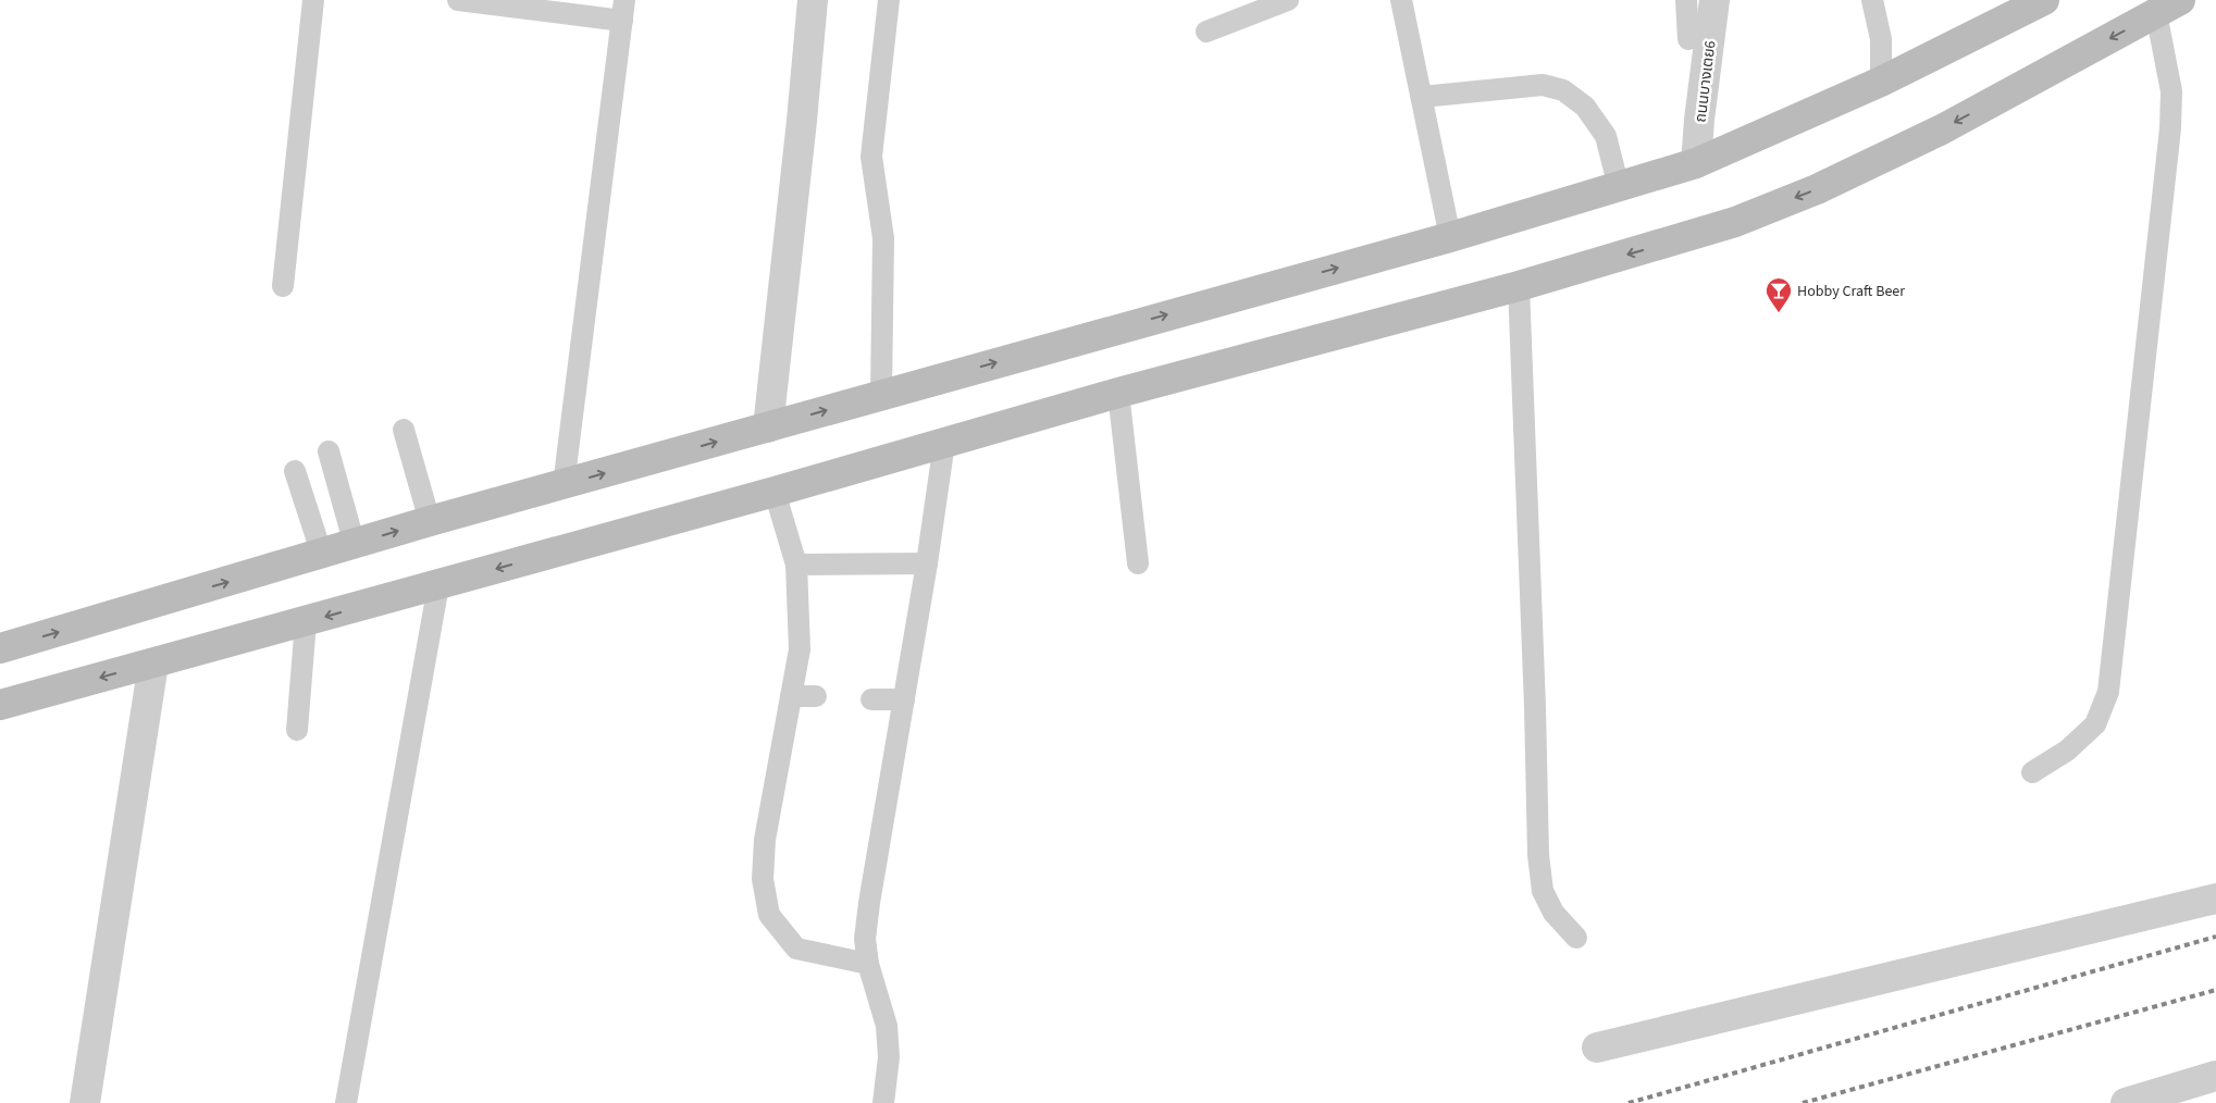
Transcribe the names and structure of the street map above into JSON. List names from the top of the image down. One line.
{"streets":{"street":["ถนนบางเตย6"]},"places":{"bar":["Hobby Craft Beer"]}}
